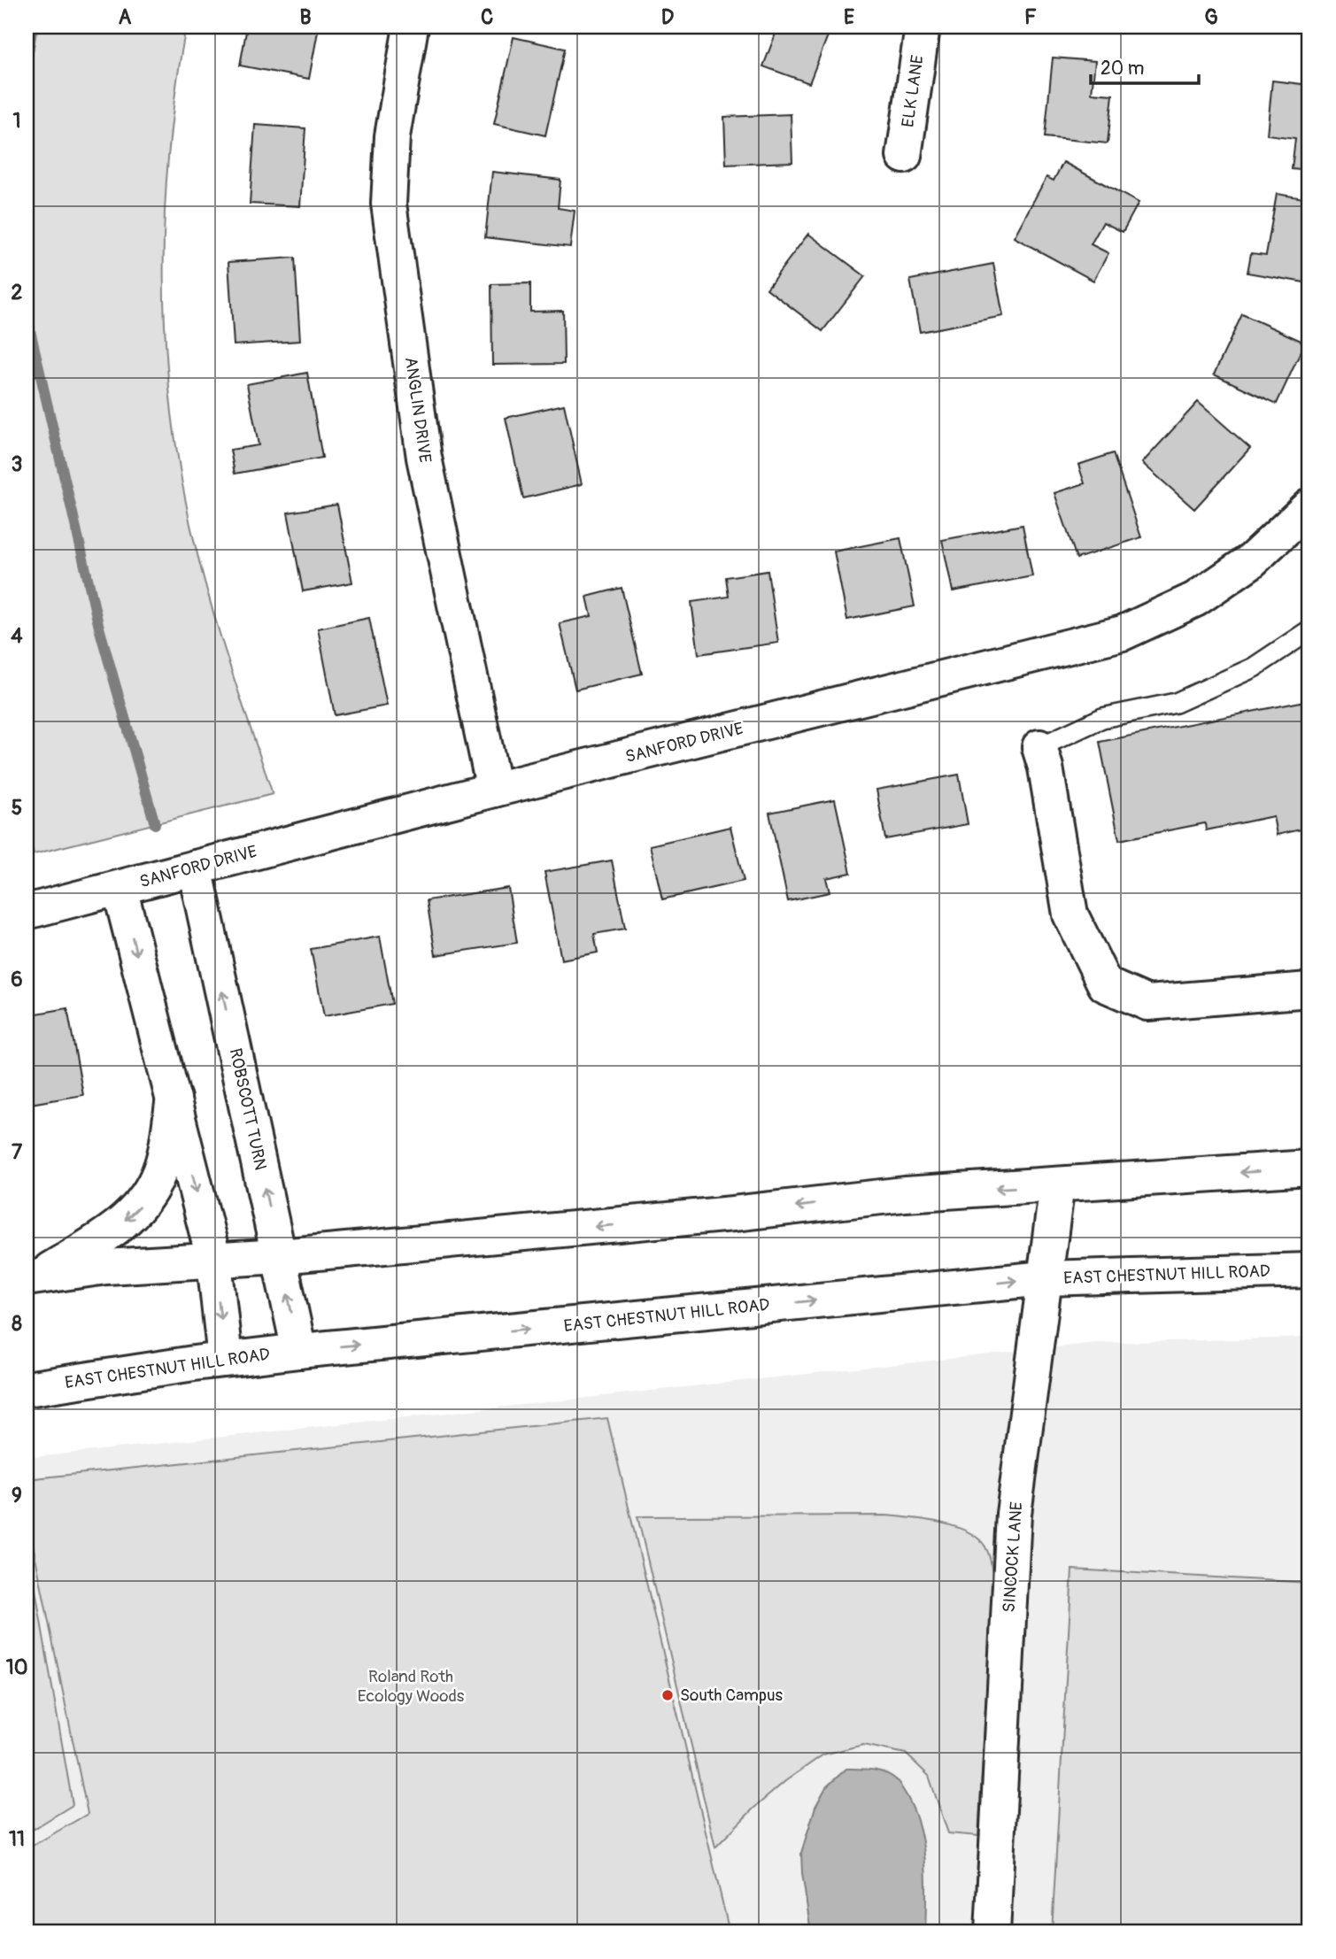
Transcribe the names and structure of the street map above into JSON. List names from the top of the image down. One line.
{"streets":{"street":["ELK LANE","ANGLIN DRIVE","SANFORD DRIVE","ROBSCOTT TURN","EAST CHESTNUT HILL ROAD","SINCOCK LANE"]},"crossings":[["ANGLIN DRIVE","SANFORD DRIVE"],["SANFORD DRIVE","ROBSCOTT TURN"],["ROBSCOTT TURN","EAST CHESTNUT HILL ROAD"],["EAST CHESTNUT HILL ROAD","SINCOCK LANE"]],"parks":["Roland Roth Ecology Woods"],"places":["South Campus"],"scale_bar":"20 m","grid":{"columns":["A","B","C","D","E","F","G"],"rows":["1","2","3","4","5","6","7","8","9","10","11"]}}
